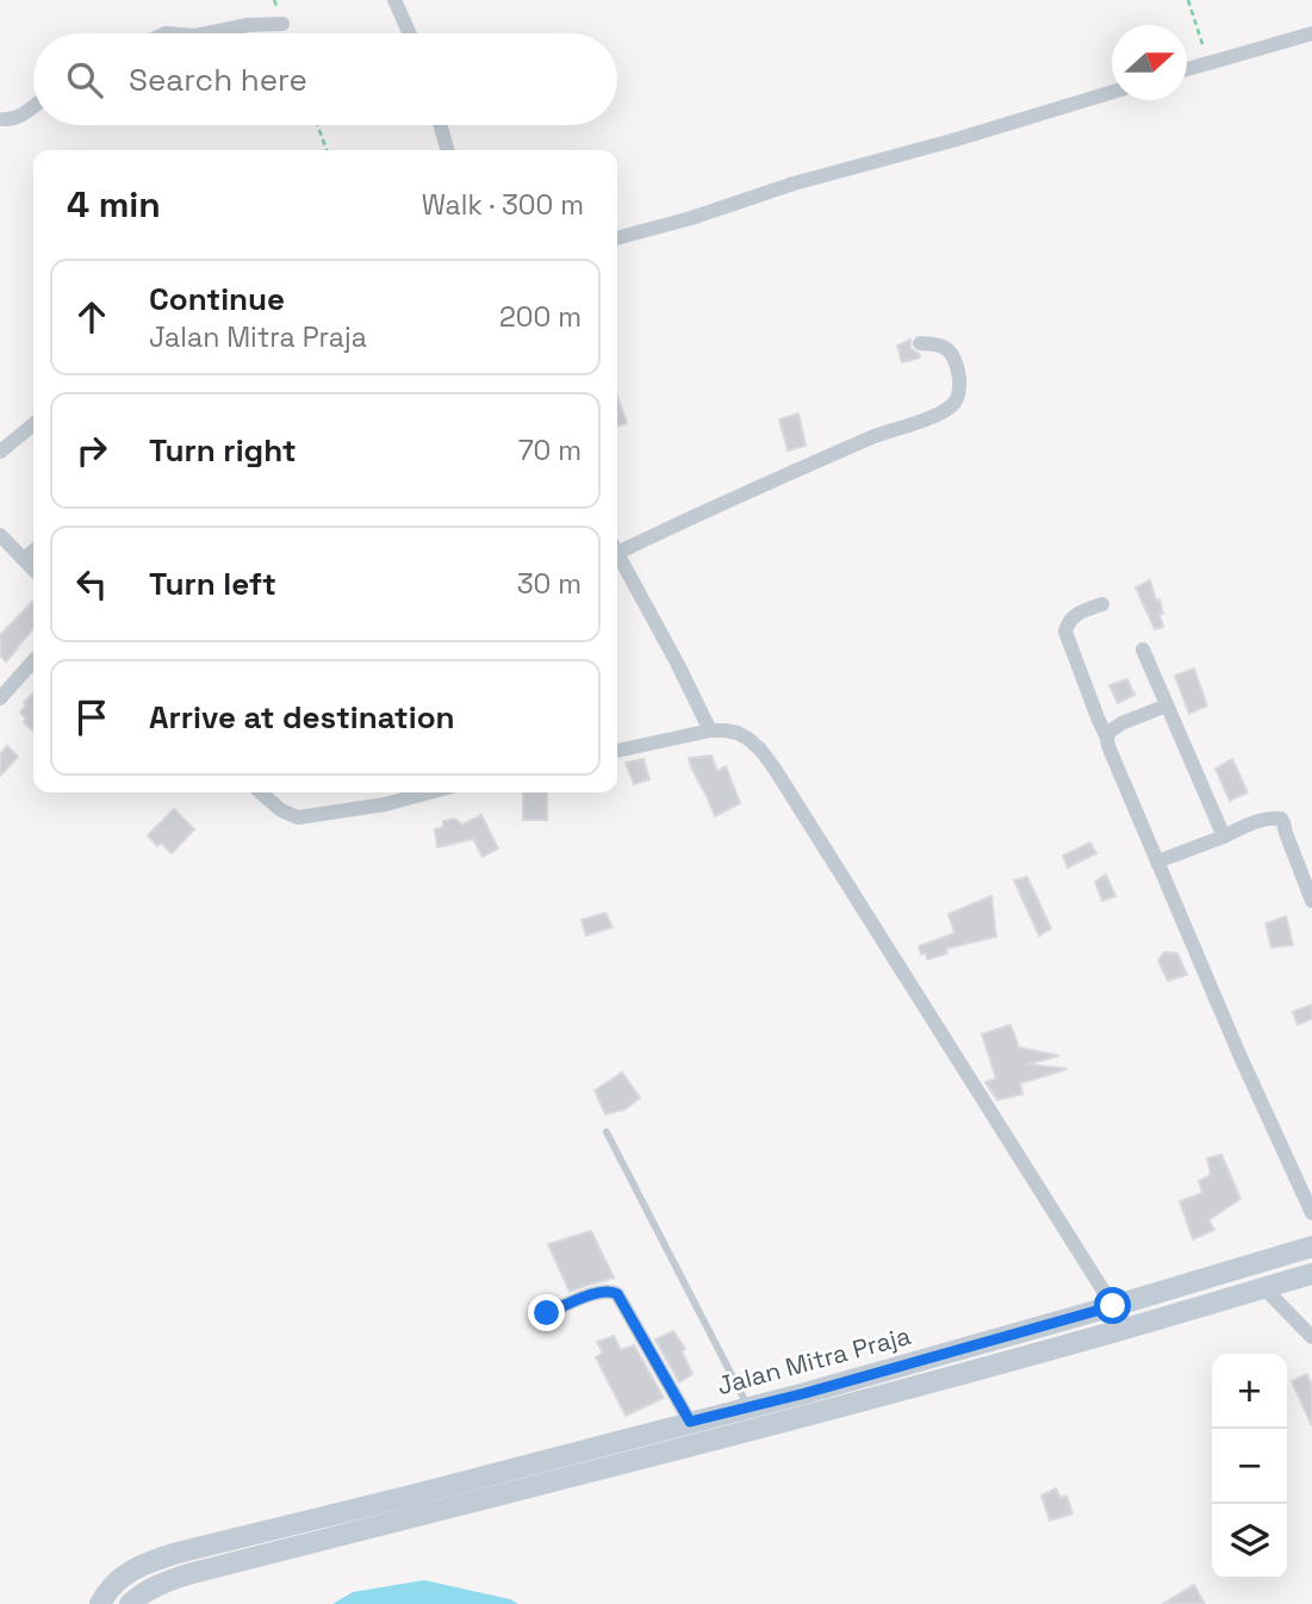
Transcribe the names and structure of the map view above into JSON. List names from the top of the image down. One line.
{"streets":{"street":["Jalan Mitra Praja"]},"north":"right","page":{"search":"Search here","heading":["4 min","Walk · 300 m"],"list":[["Continue","Jalan Mitra Praja","200 m"],["Turn right","70 m"],["Turn left","30 m"],"Arrive at destination"],"map_buttons":["+","−"]}}
